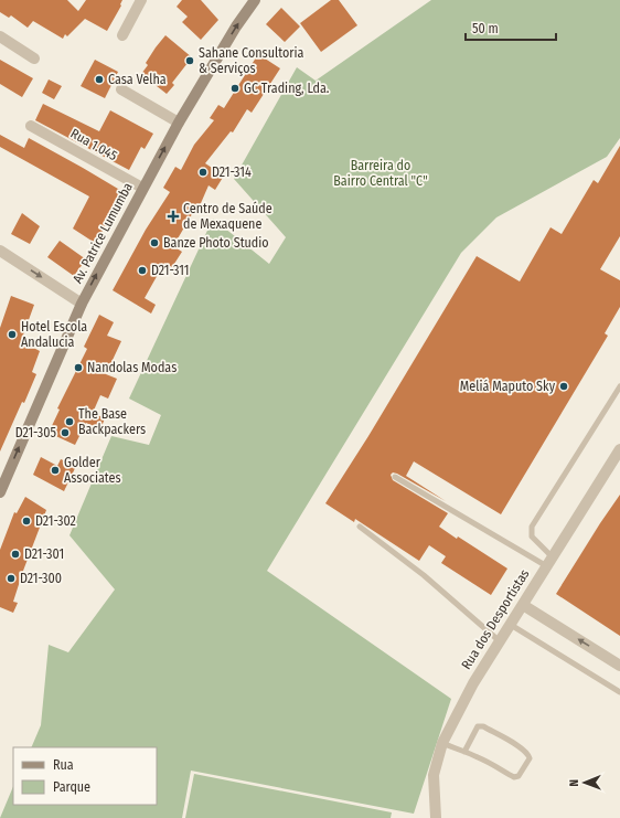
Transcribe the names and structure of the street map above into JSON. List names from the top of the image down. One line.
{"streets":{"main road":["Av. Patrice Lumumba"],"street":["Rua 1.045","Rua dos Desportistas"]},"crossings":[["Rua 1.045","Av. Patrice Lumumba"]],"one_way":["Av. Patrice Lumumba"],"parks":["Barreira do Bairro Central \"C\""],"places":{"other":["Sahane Consultoria & Serviços","Casa Velha","GC Trading, Lda.","D21-314","Banze Photo Studio","D21-311","Hotel Escola Andalucia","Nandolas Modas","Meliá Maputo Sky","The Base Backpackers","D21-305","Golder Associates","D21-302","D21-301","D21-300"],"health":["Centro de Saúde de Mexaquene"]},"legend":["Rua","Parque"],"scale_bar":"50 m","north":"left"}
